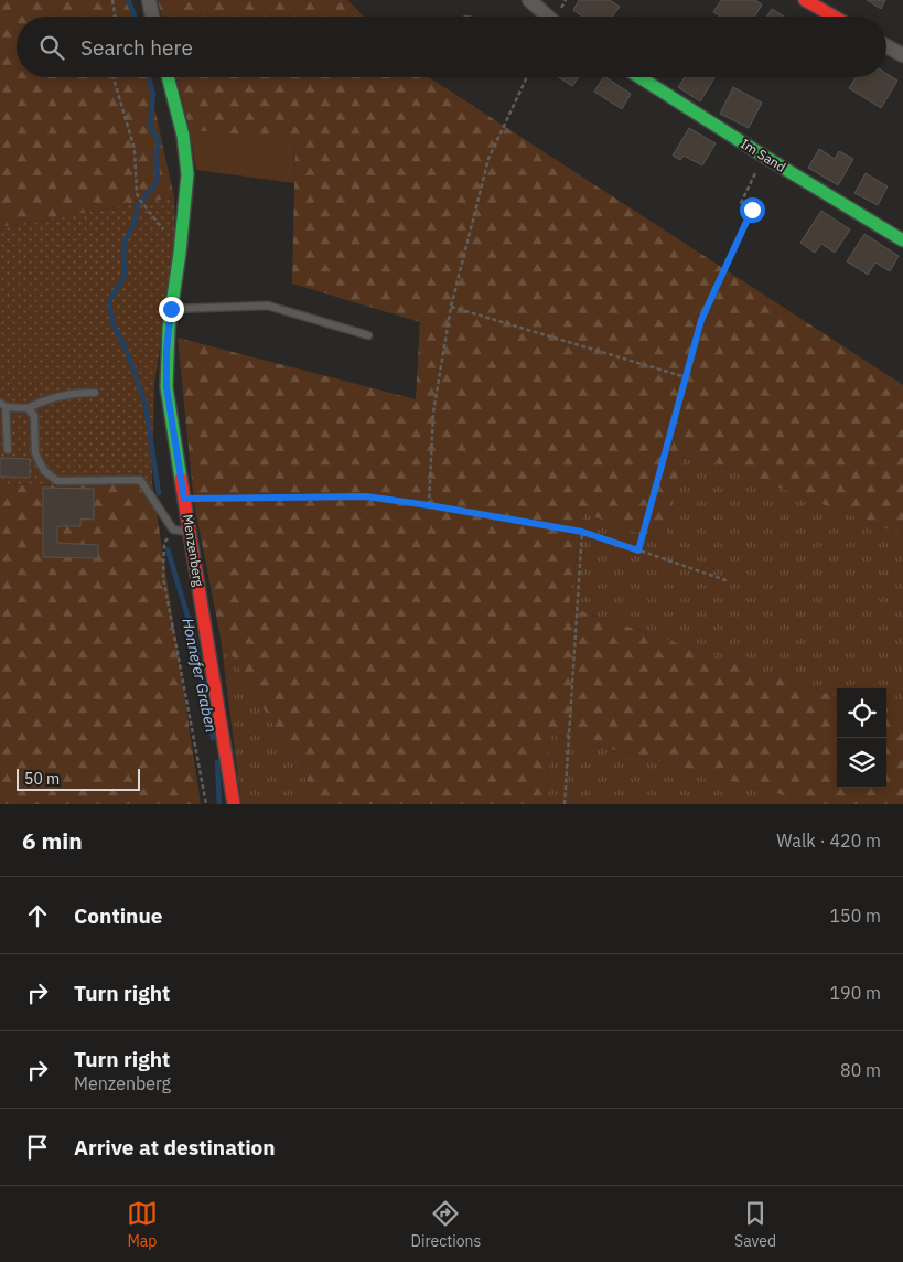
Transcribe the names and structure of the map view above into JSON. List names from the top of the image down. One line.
{"streets":{"street":["Im Sand","Menzenberg"]},"water":["Honnefer Graben"],"scale_bar":"50 m","page":{"search":"Search here","scale":"50 m","heading":["6 min","Walk · 420 m"],"list":[["Continue","150 m"],["Turn right","190 m"],["Turn right","Menzenberg","80 m"],"Arrive at destination"],"nav":["Map","Directions","Saved"]}}
